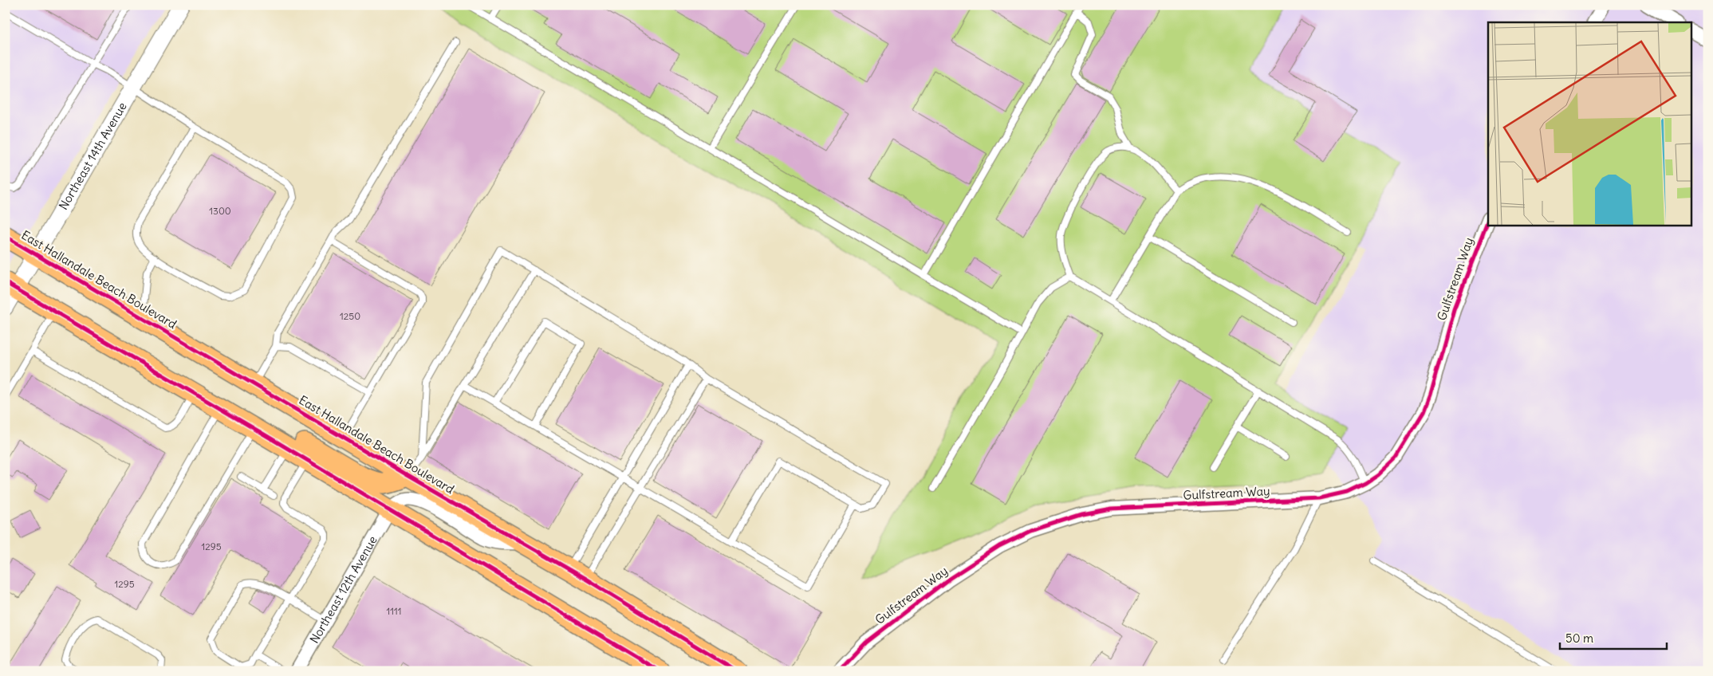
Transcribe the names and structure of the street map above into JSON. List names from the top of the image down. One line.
{"streets":{"main road":["East Hallandale Beach Boulevard"],"street":["Northeast 14th Avenue","Gulfstream Way","Northeast 12th Avenue"]},"crossings":[["Northeast 14th Avenue","East Hallandale Beach Boulevard"]],"house_numbers":["1300","1250","1295","1295","1111"],"scale_bar":"50 m"}
